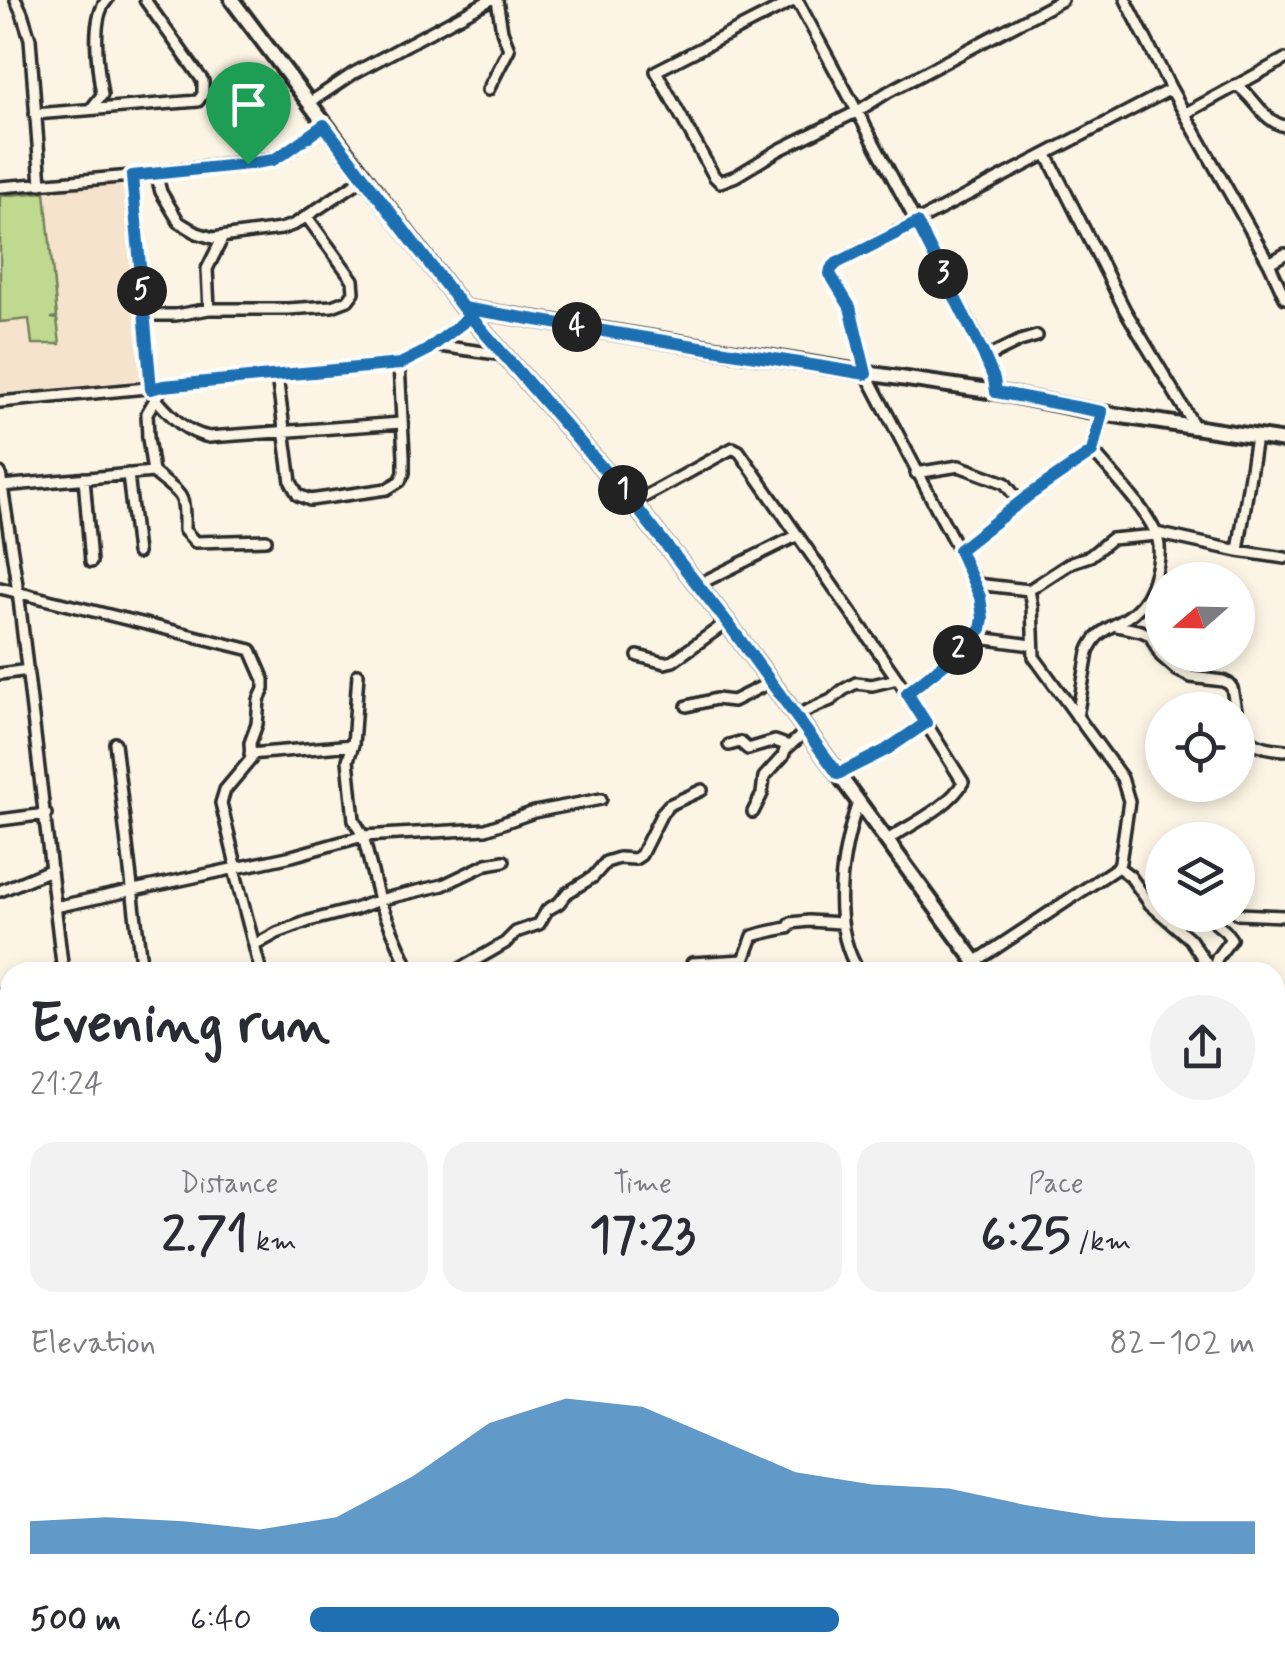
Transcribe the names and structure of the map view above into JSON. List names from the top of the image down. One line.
{"north":"left","page":{"pins":["3","5","4","1","2"],"heading":["Evening run","21:24"],"stats":[["Distance","2.71 km"],["Time","17:23"],["Pace","6:25 /km"]],"chart":["Elevation","82–102 m"],"list":[{"name":"500 m","note":"6:40"}]}}
